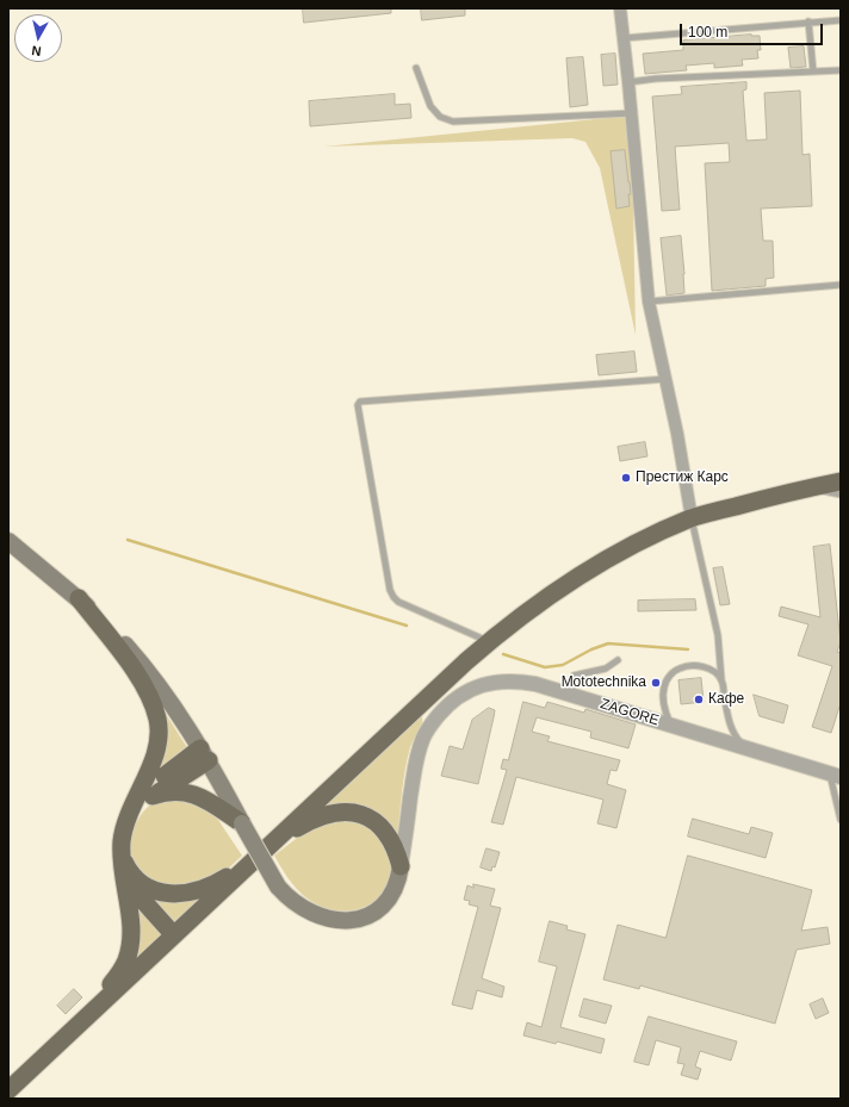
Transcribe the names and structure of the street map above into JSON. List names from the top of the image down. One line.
{"streets":{"street":["ZAGORE"]},"places":["Престиж Карс","Mototechnika","Кафе"],"scale_bar":"100 m","north":"bottom"}
